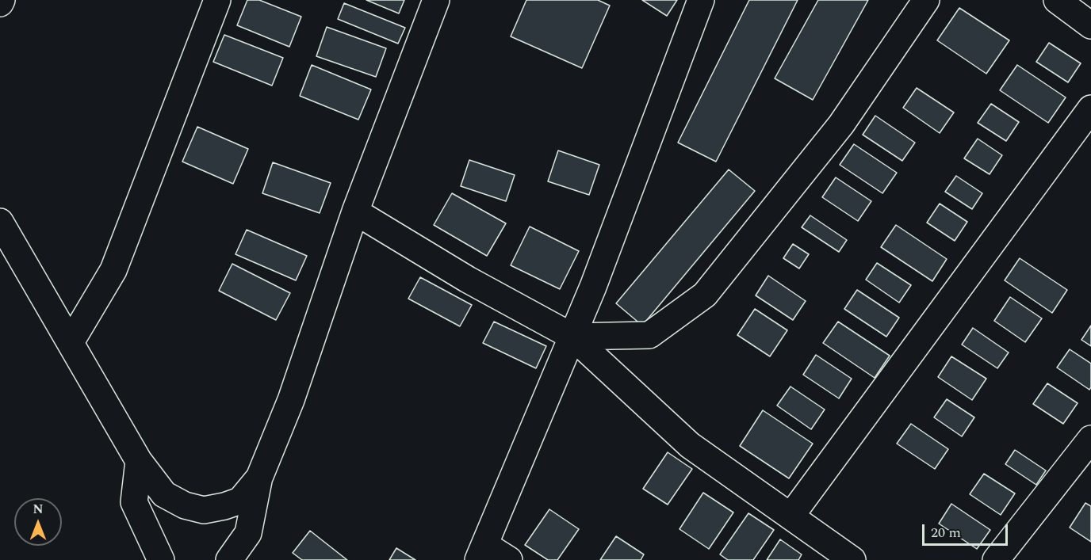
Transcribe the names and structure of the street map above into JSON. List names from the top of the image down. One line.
{"scale_bar":"20 m","north":"top"}
